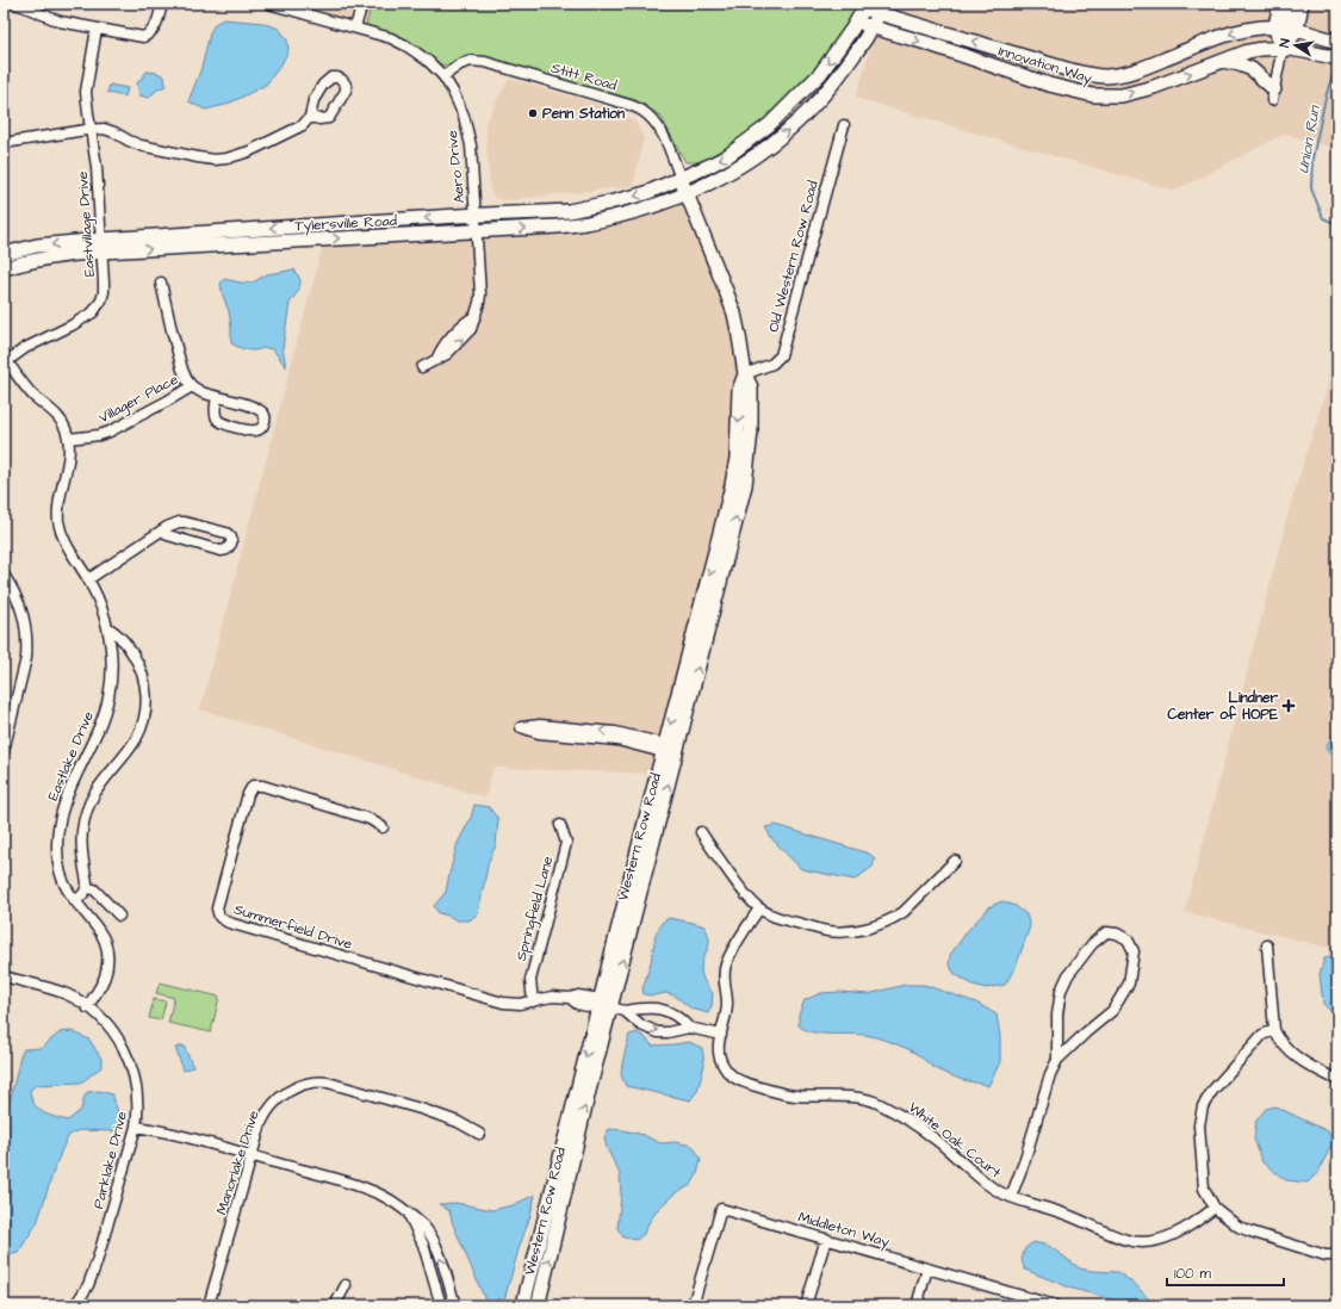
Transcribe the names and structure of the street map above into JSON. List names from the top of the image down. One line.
{"streets":{"main road":["Innovation Way","Tylersville Road","Western Row Road"],"street":["Stitt Road","Aero Drive","Eastvillage Drive","Old Western Row Road","Villager Place","Eastlake Drive","Springfield Lane","Summerfield Drive","White Oak Court","Parklake Drive","Manorlake Drive","Middleton Way"]},"crossings":[["Stitt Road","Aero Drive"],["Stitt Road","Tylersville Road"],["Stitt Road","Western Row Road"],["Aero Drive","Tylersville Road"],["Tylersville Road","Eastvillage Drive"],["Tylersville Road","Western Row Road"],["Eastvillage Drive","Eastlake Drive"],["Old Western Row Road","Western Row Road"],["Villager Place","Eastlake Drive"],["Eastlake Drive","Parklake Drive"],["Western Row Road","Summerfield Drive"],["Springfield Lane","Summerfield Drive"]],"water":["Union Run"],"places":{"other":["Penn Station"],"health":["Lindner Center of HOPE"]},"scale_bar":"100 m","north":"left"}
